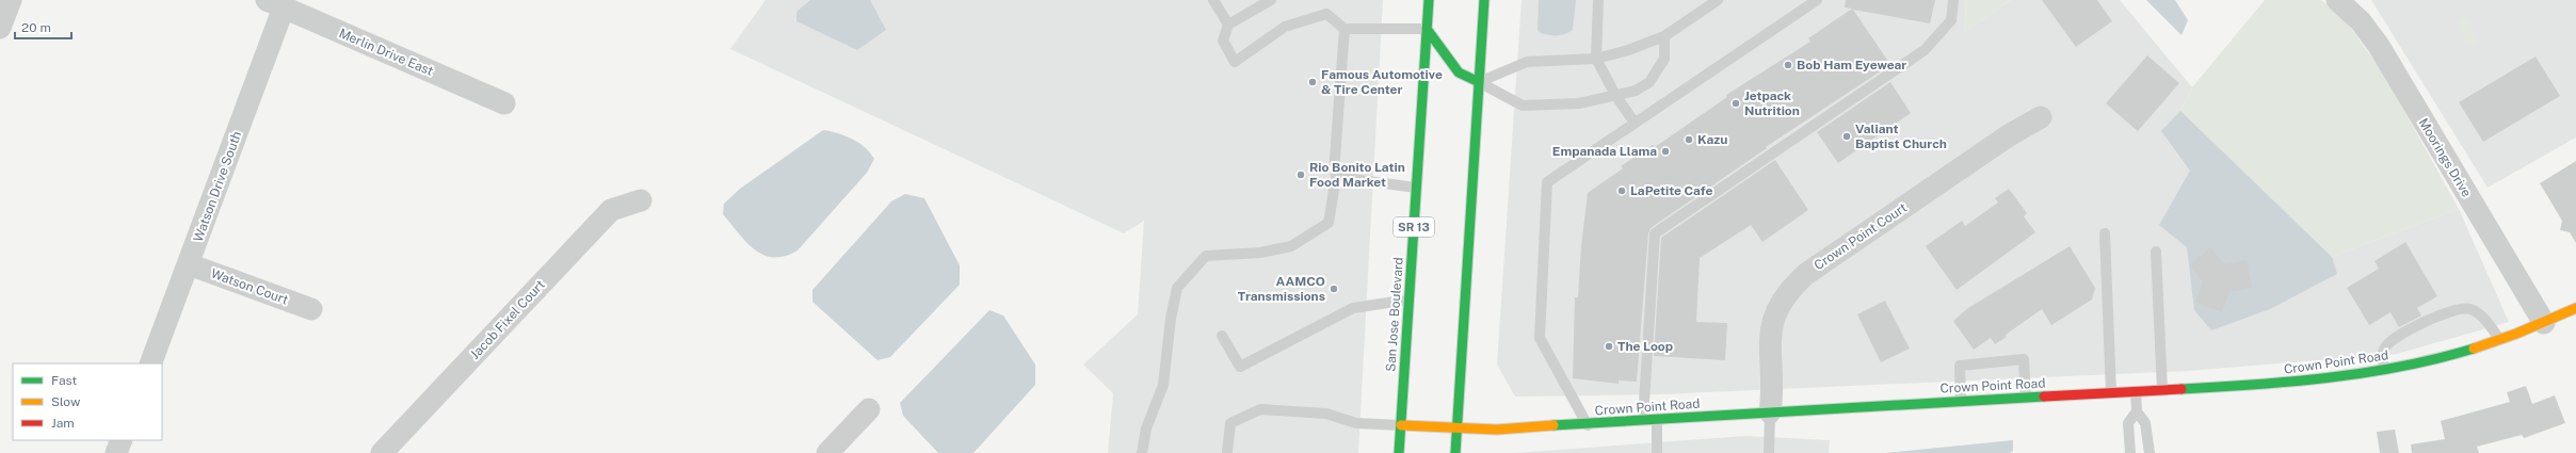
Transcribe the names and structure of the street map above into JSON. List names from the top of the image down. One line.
{"streets":{"street":["Merlin Drive East","Moorings Drive","Watson Drive South","SR 13","Crown Point Court","Watson Court","San Jose Boulevard","Jacob Fixel Court","Crown Point Road"]},"crossings":[["Merlin Drive East","Watson Drive South"],["Moorings Drive","Crown Point Road"],["Watson Drive South","Watson Court"],["Crown Point Court","Crown Point Road"],["San Jose Boulevard","Crown Point Road"]],"places":["Bob Ham Eyewear","Famous Automotive & Tire Center","Jetpack Nutrition","Valiant Baptist Church","Kazu","Empanada Llama","Rio Bonito Latin Food Market","LaPetite Cafe","AAMCO Transmissions","The Loop"],"legend":["Fast","Slow","Jam"],"scale_bar":"20 m"}
